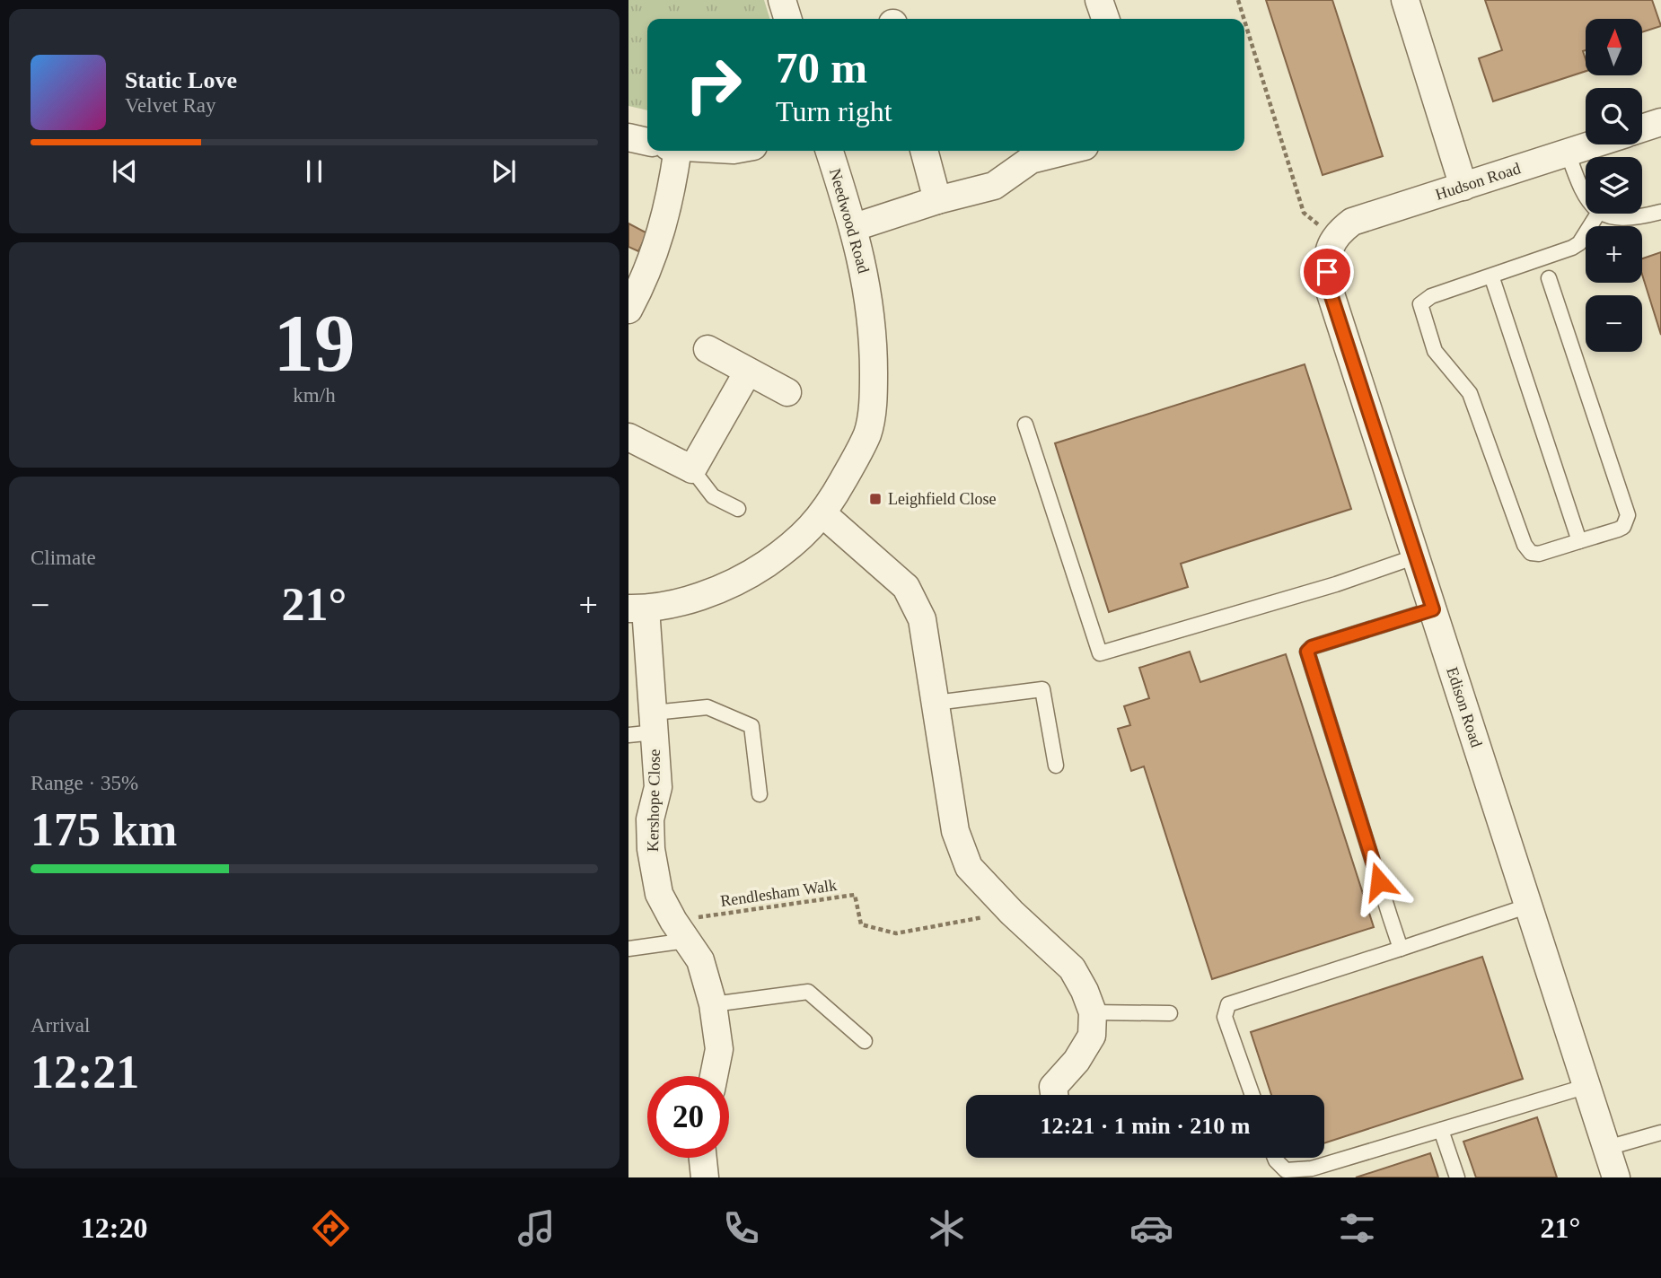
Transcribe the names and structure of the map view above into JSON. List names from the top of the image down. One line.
{"streets":{"street":["Hudson Road","Needwood Road","Edison Road","Kershope Close"],"path":["Rendlesham Walk"]},"crossings":[["Hudson Road","Edison Road"],["Needwood Road","Kershope Close"],["Kershope Close","Rendlesham Walk"]],"places":{"transit":["Leighfield Close"]},"north":"top","page":{"map_buttons":["+","−"],"turn":["70 m","Turn right"],"song":["Static Love","Velvet Ray"],"tile":[["19","km/h"],"Climate",["Range · 35%","175 km"],["Arrival","12:21"]],"heat":["−","21°","+"],"limit":"20","trip":"12:21 · 1 min · 210 m","tabs":["12:20","21°"]}}
